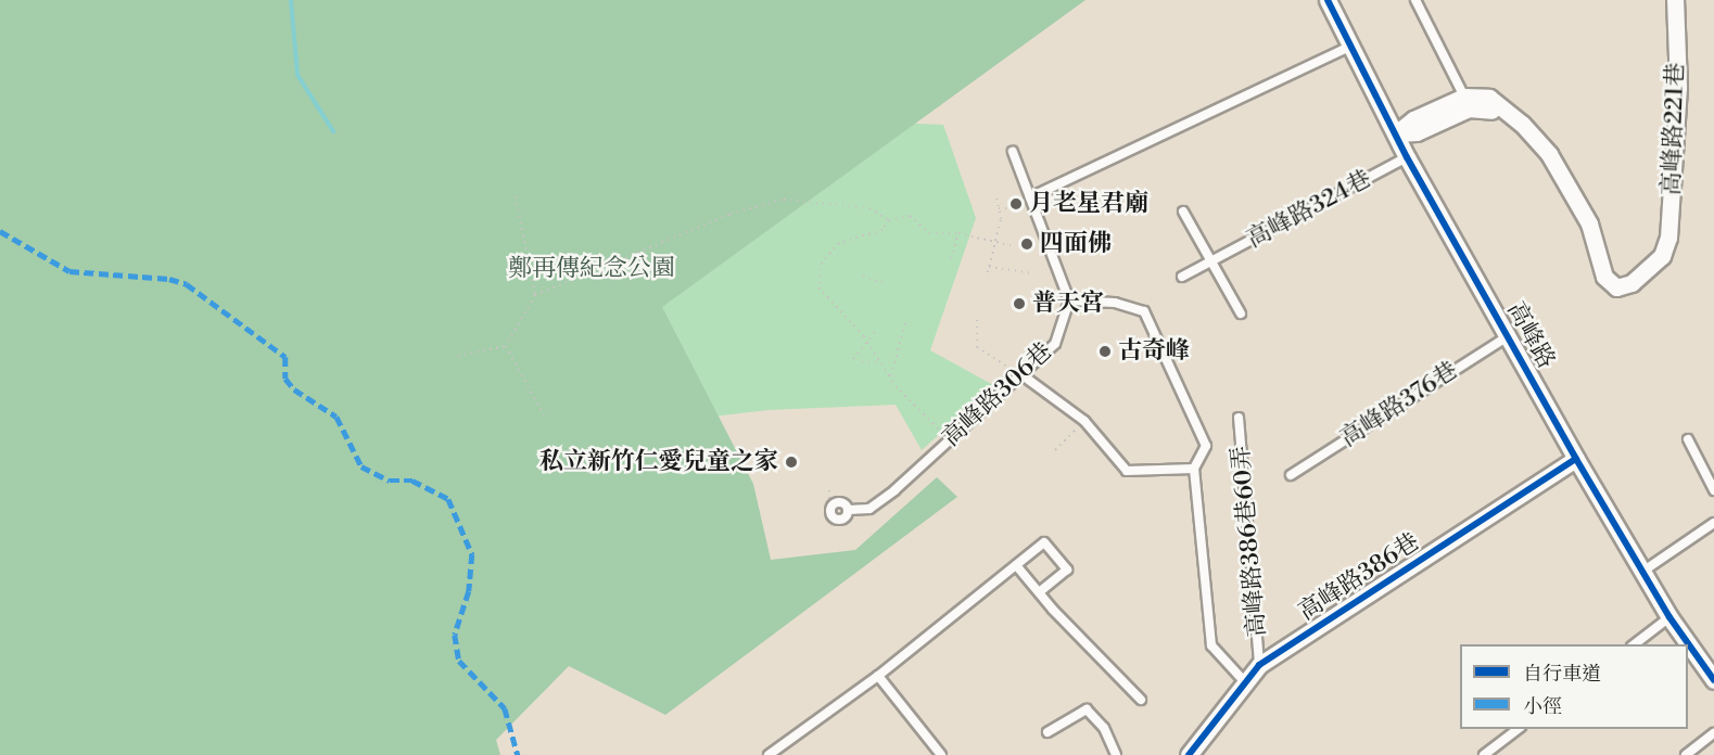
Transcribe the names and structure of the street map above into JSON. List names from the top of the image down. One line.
{"streets":{"street":["高峰路221巷","高峰路","高峰路386巷"],"lane":["高峰路324巷","高峰路306巷","高峰路376巷","高峰路386巷60弄"]},"crossings":[["高峰路324巷","高峰路"],["高峰路","高峰路376巷"],["高峰路","高峰路386巷"],["高峰路386巷60弄","高峰路386巷"]],"parks":["鄭再傳紀念公園"],"places":["月老星君廟","四面佛","普天宮","古奇峰","私立新竹仁愛兒童之家"],"legend":["自行車道","小徑"]}
